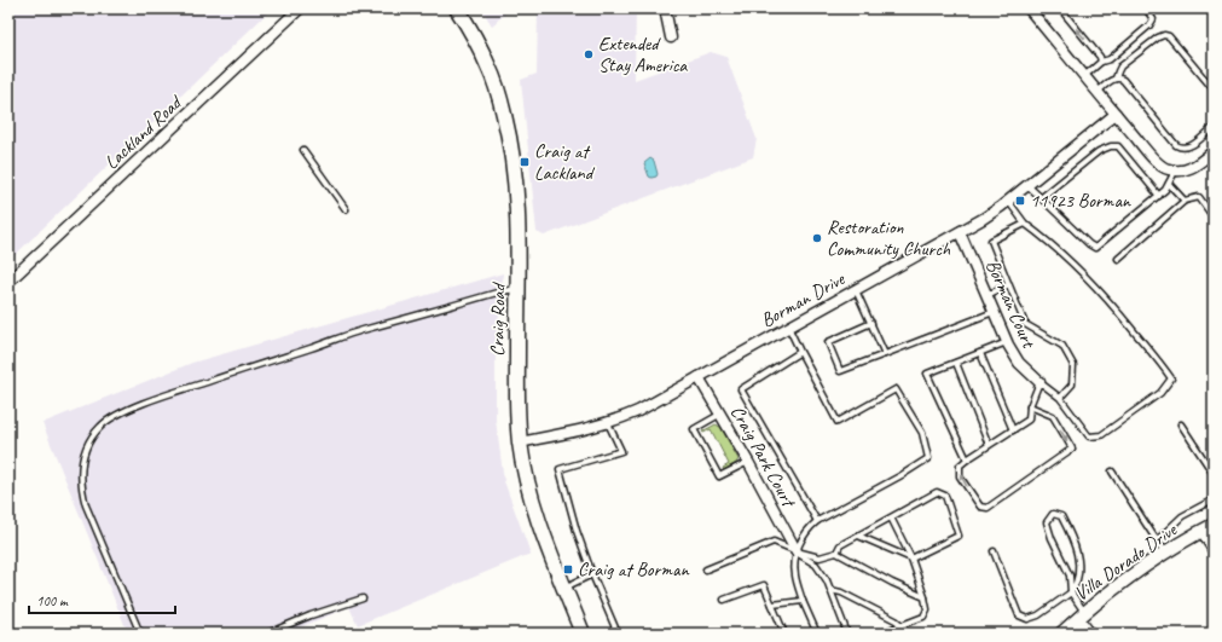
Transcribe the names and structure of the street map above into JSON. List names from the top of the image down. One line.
{"streets":{"main road":["Craig Road"],"street":["Lackland Road","Borman Drive","Borman Court","Craig Park Court","Villa Dorado Drive"]},"crossings":[["Borman Drive","Borman Court"],["Borman Drive","Craig Road"],["Borman Drive","Craig Park Court"]],"places":{"other":["Extended Stay America","Restoration Community Church"],"transit":["Craig at Lackland","11923 Borman","Craig at Borman"]},"scale_bar":"100 m"}
